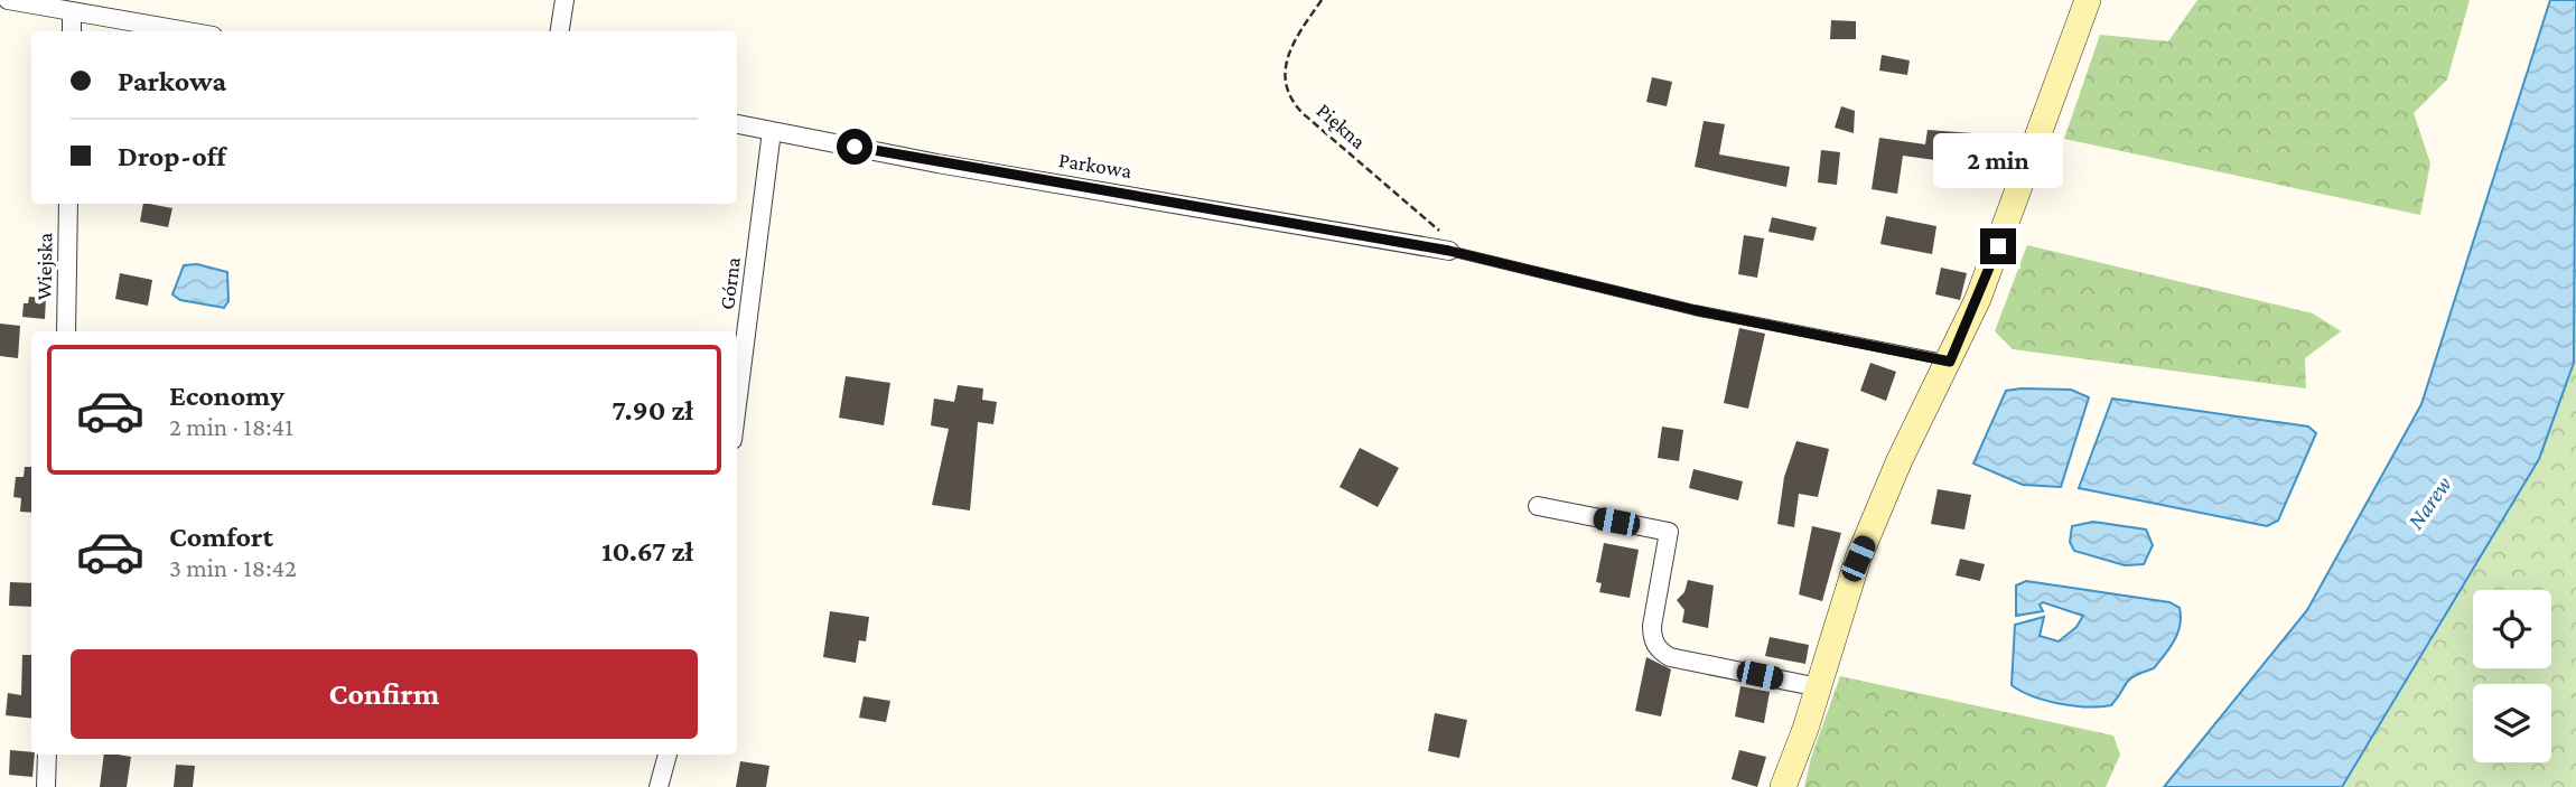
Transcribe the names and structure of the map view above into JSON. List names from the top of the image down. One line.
{"streets":{"street":["Parkowa","Wiejska","Górna"],"path":["Piękna"]},"crossings":[["Piękna","Parkowa"],["Parkowa","Górna"]],"water":["Narew"],"page":{"banner":["Parkowa","Drop-off"],"bubble":"2 min","list":[{"name":"Economy","note":"2 min · 18:41","value":"7.90 zł"},{"name":"Comfort","note":"3 min · 18:42","value":"10.67 zł"}],"buttons":"Confirm"}}
